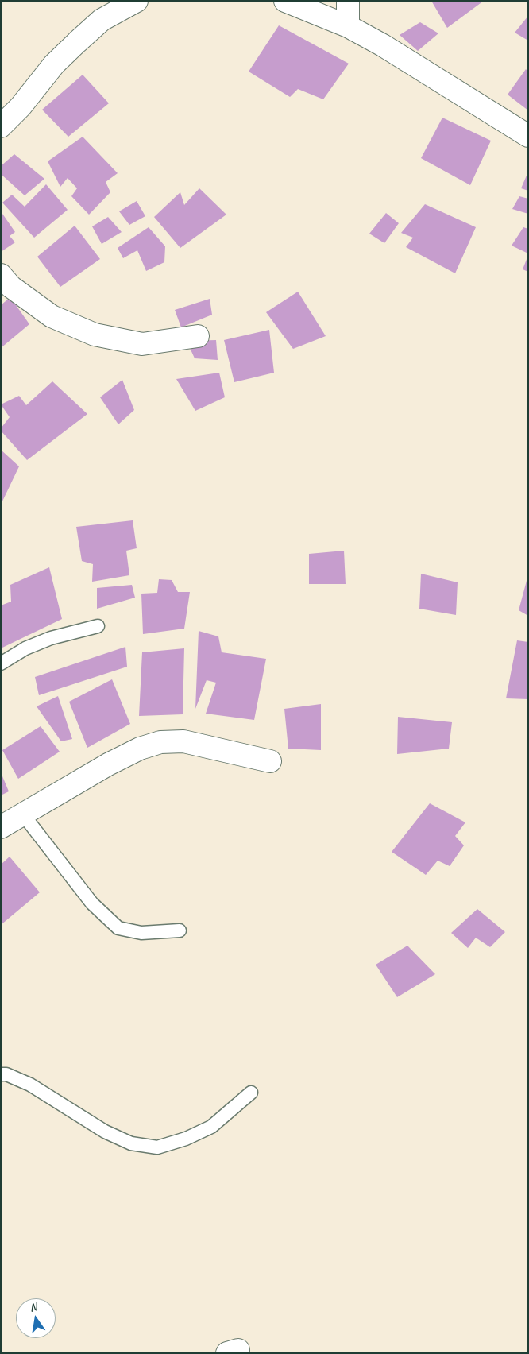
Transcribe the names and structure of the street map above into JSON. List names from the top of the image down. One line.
{"north":"top"}
